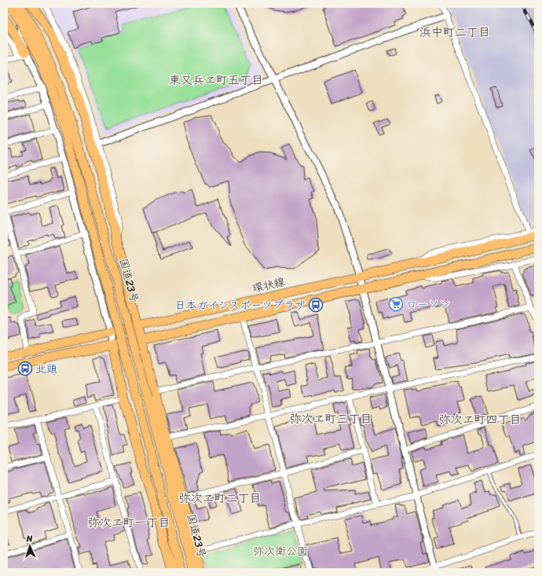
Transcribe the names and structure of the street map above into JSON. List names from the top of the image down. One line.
{"streets":{"main road":["国道23号","環状線"]},"districts":["浜中町二丁目","東又兵ヱ町五丁目","弥次ヱ町三丁目","弥次ヱ町四丁目","弥次ヱ町二丁目","弥次ヱ町一丁目"],"parks":["弥次衛公園"],"places":{"supermarket":["ローソン"],"bus stop":["日本ガイシスポーツプラザ","北頭"]},"north":"top"}
